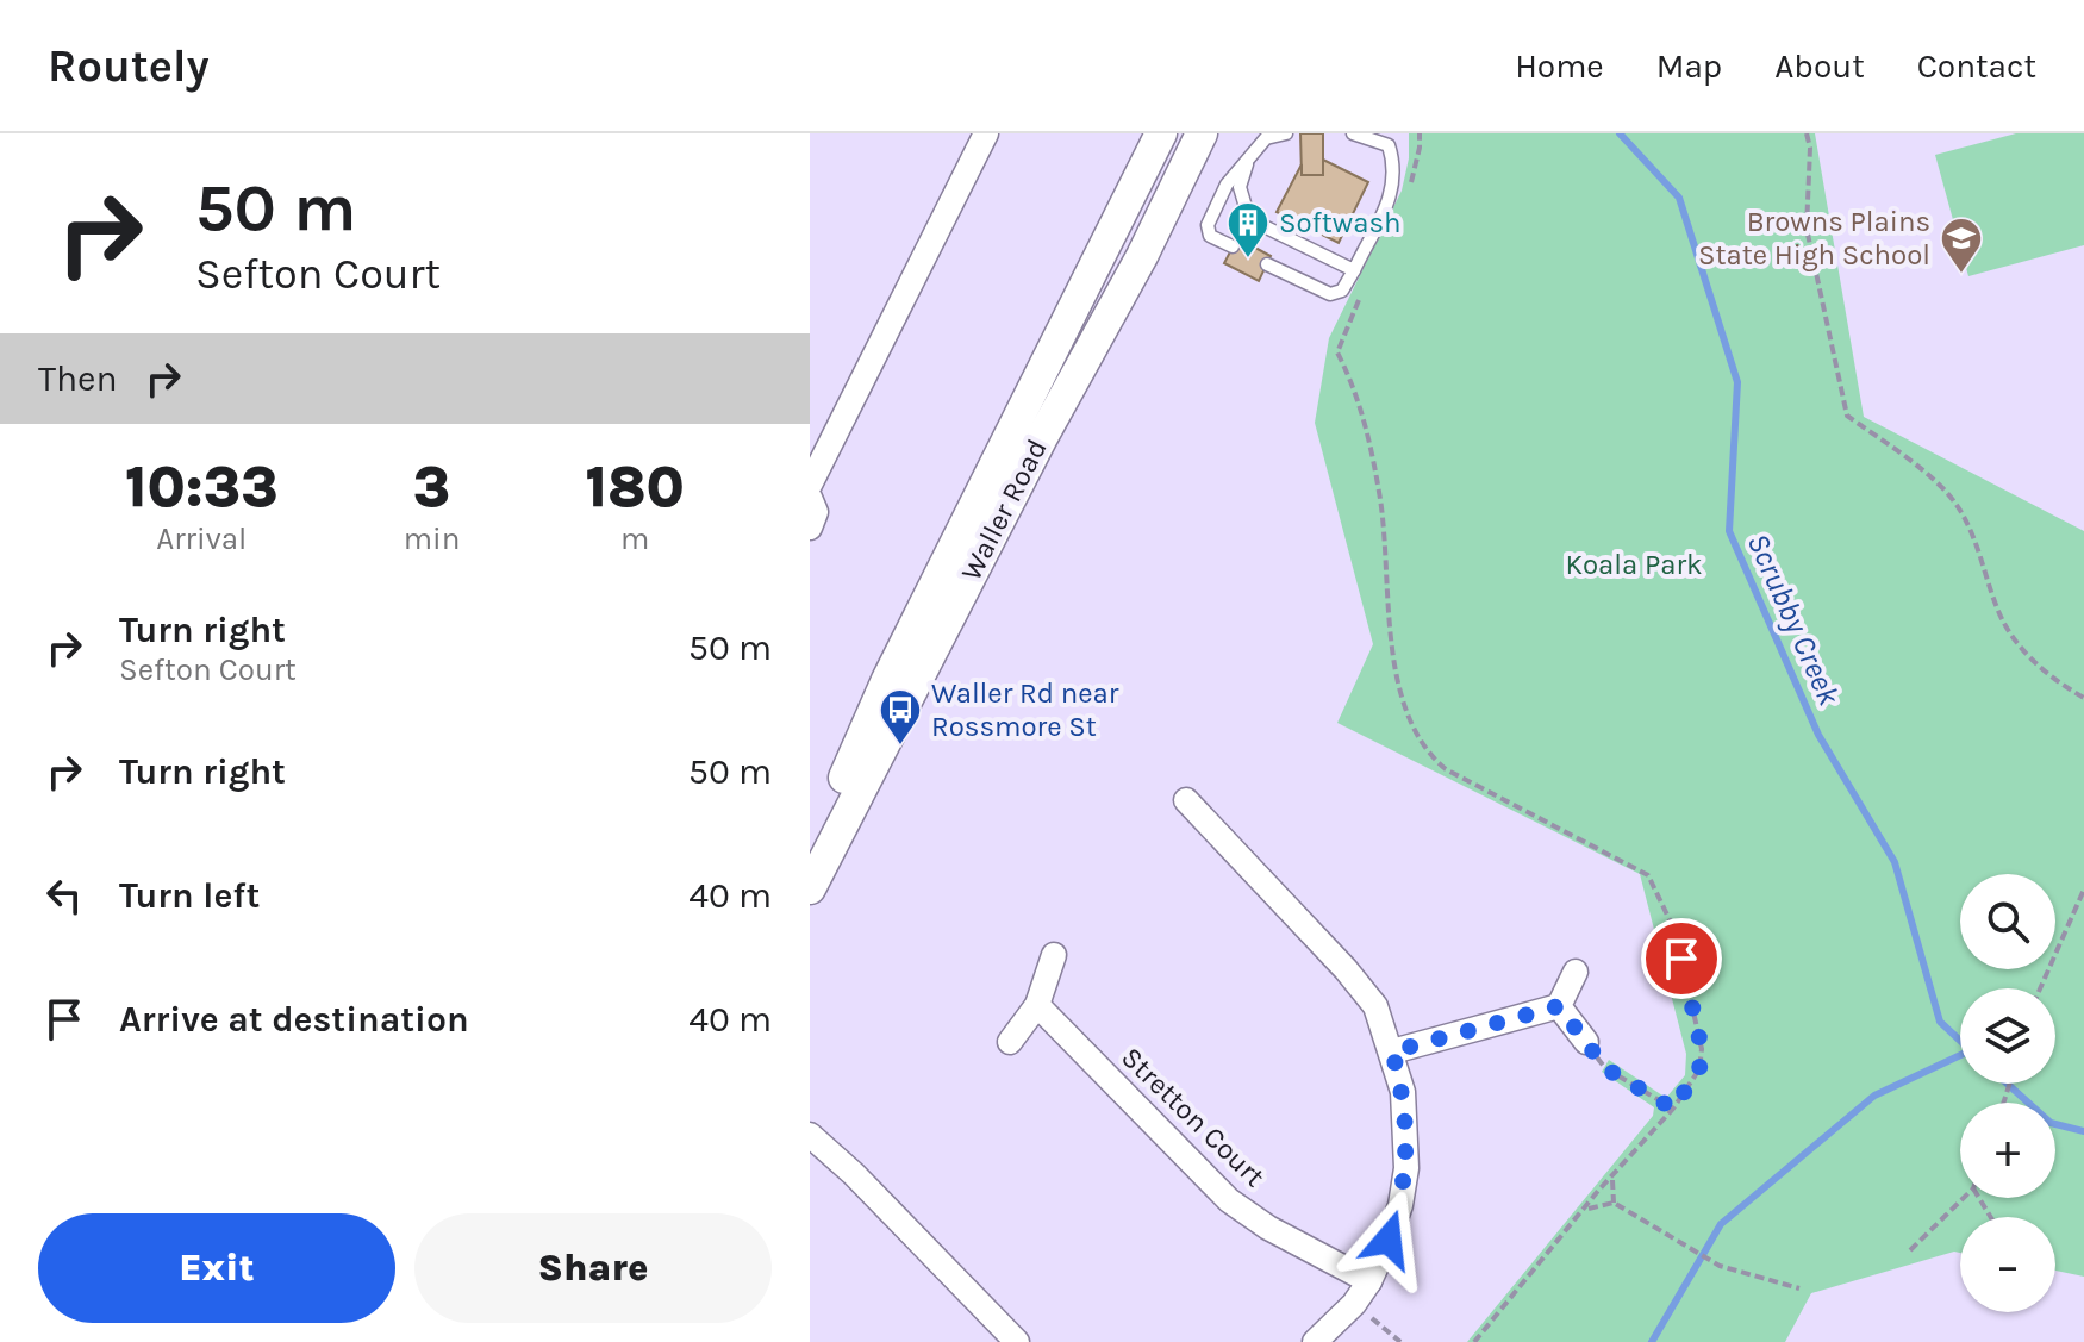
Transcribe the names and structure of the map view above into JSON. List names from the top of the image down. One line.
{"streets":{"street":["Waller Road","Stretton Court"]},"water":["Scrubby Creek"],"parks":["Koala Park"],"places":{"building":["Softwash"],"school or university":["Browns Plains State High School"],"bus stop":["Waller Rd near Rossmore St"]},"page":{"header":"Routely","nav":["Home","Map","About","Contact"],"turn":["50 m","Sefton Court"],"then":"Then","eta":["10:33","Arrival","3","min","180","m"],"list":[{"name":"Turn right","note":"Sefton Court","value":"50 m"},{"name":"Turn right","value":"50 m"},{"name":"Turn left","value":"40 m"},{"name":"Arrive at destination","value":"40 m"}],"map_buttons":["+","−"],"buttons":["Exit","Share"]}}
